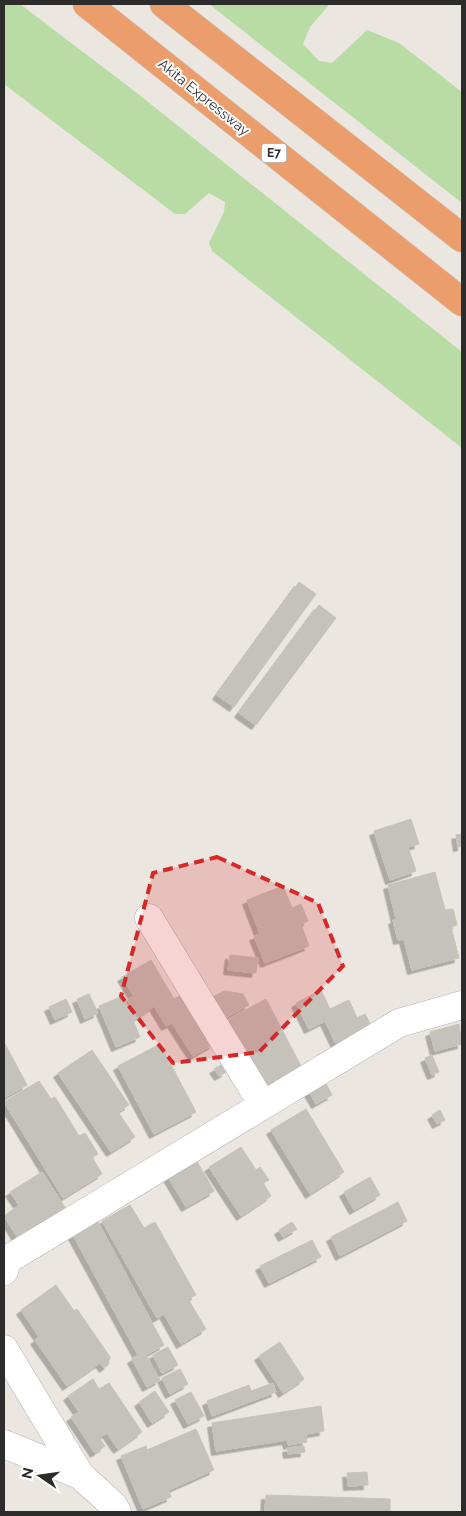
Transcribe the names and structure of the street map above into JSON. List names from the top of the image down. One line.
{"streets":{"highway":["Akita Expressway","E7"]},"north":"left"}
